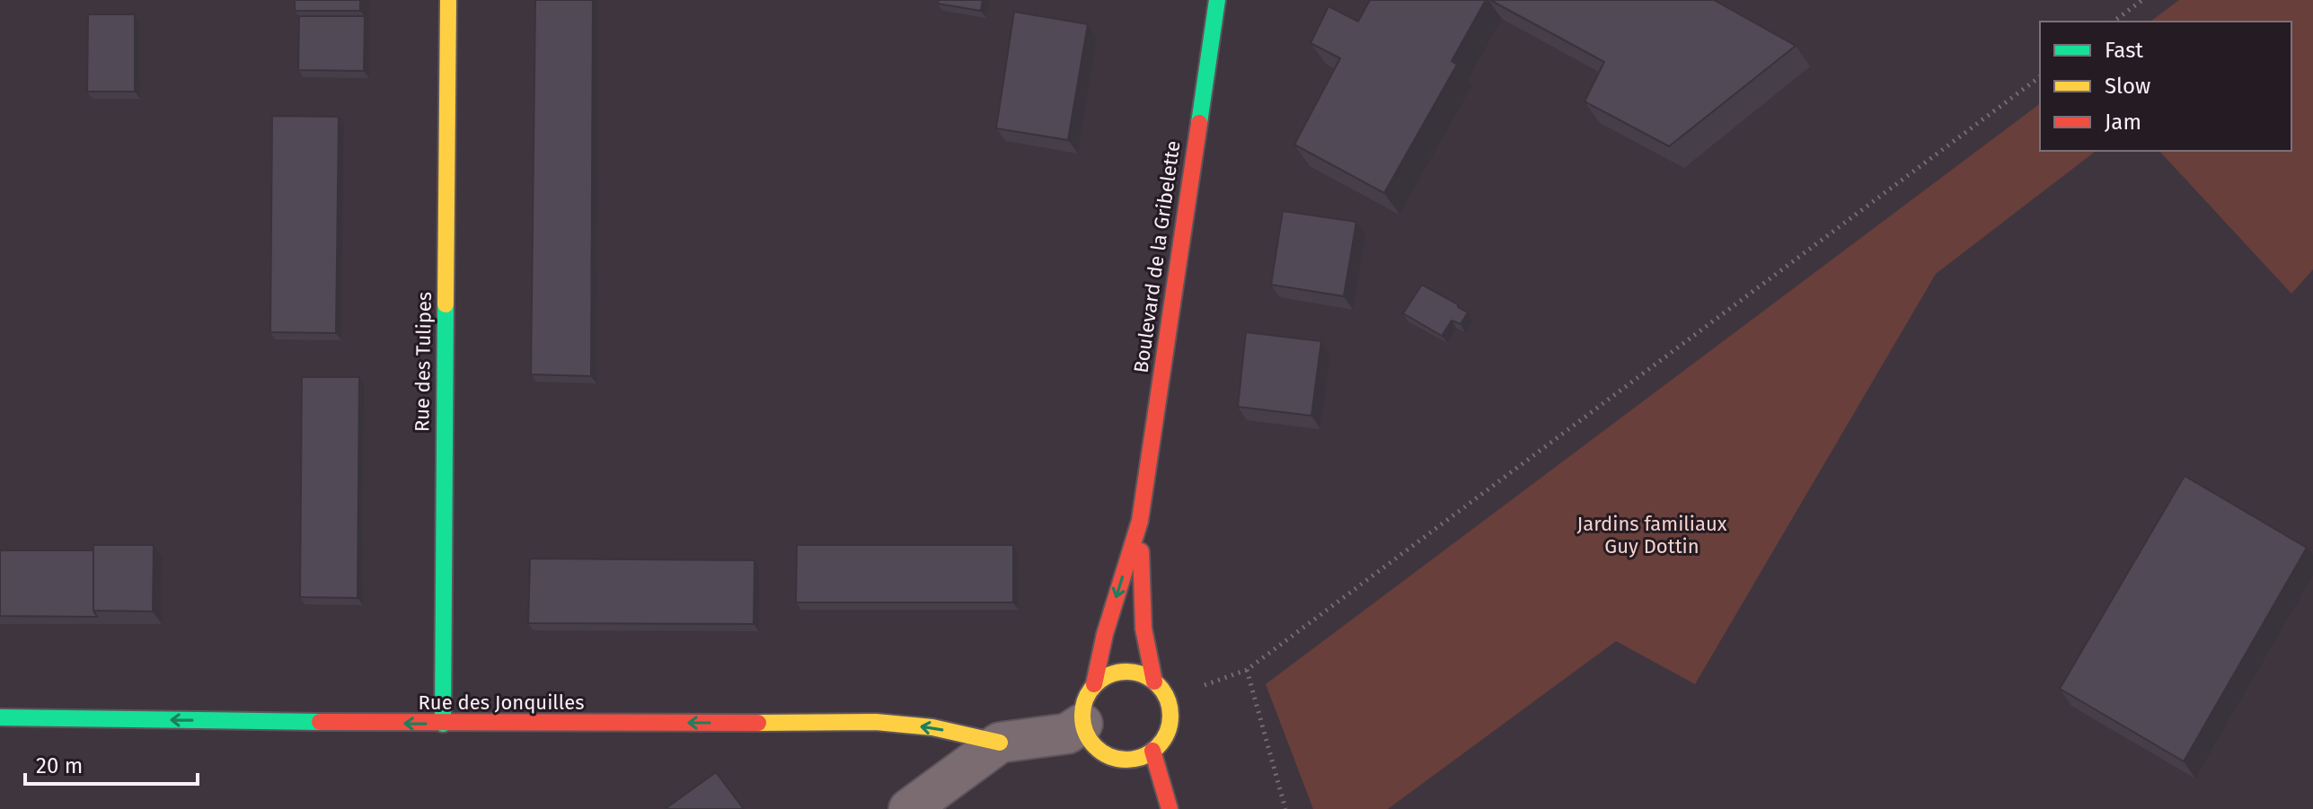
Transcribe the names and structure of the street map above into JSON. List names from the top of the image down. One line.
{"streets":{"street":["Boulevard de la Gribelette","Rue des Tulipes","Rue des Jonquilles"]},"crossings":[["Rue des Tulipes","Rue des Jonquilles"]],"one_way":["Rue des Jonquilles"],"parks":["Jardins familiaux Guy Dottin"],"legend":["Fast","Slow","Jam"],"scale_bar":"20 m"}
